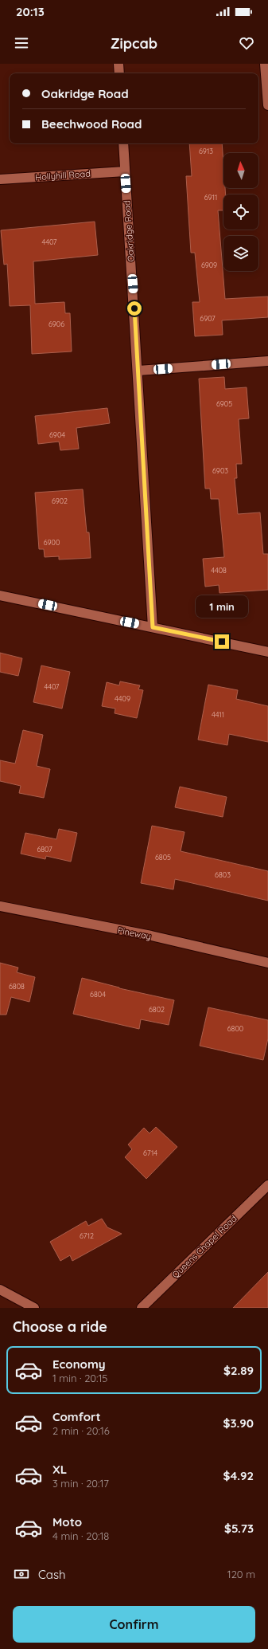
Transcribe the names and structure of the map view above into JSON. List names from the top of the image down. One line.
{"streets":{"street":["Hollyhill Road","Oakridge Road","Pineway","Queens Chapel Road"]},"crossings":[["Hollyhill Road","Oakridge Road"]],"house_numbers":["6913","6911","4407","6909","6907","6906","6905","6904","6903","6902","6900","4408","4407","4409","4411","6807","6805","6803","6808","6804","6802","6800","6714","6712"],"north":"top","page":{"status":"20:13","header":"Zipcab","banner":["Oakridge Road","Beechwood Road"],"bubble":"1 min","heading":"Choose a ride","list":[{"name":"Economy","note":"1 min · 20:15","value":"$2.89"},{"name":"Comfort","note":"2 min · 20:16","value":"$3.90"},{"name":"XL","note":"3 min · 20:17","value":"$4.92"},{"name":"Moto","note":"4 min · 20:18","value":"$5.73"}],"pay":["Cash","120 m"],"buttons":"Confirm"}}
